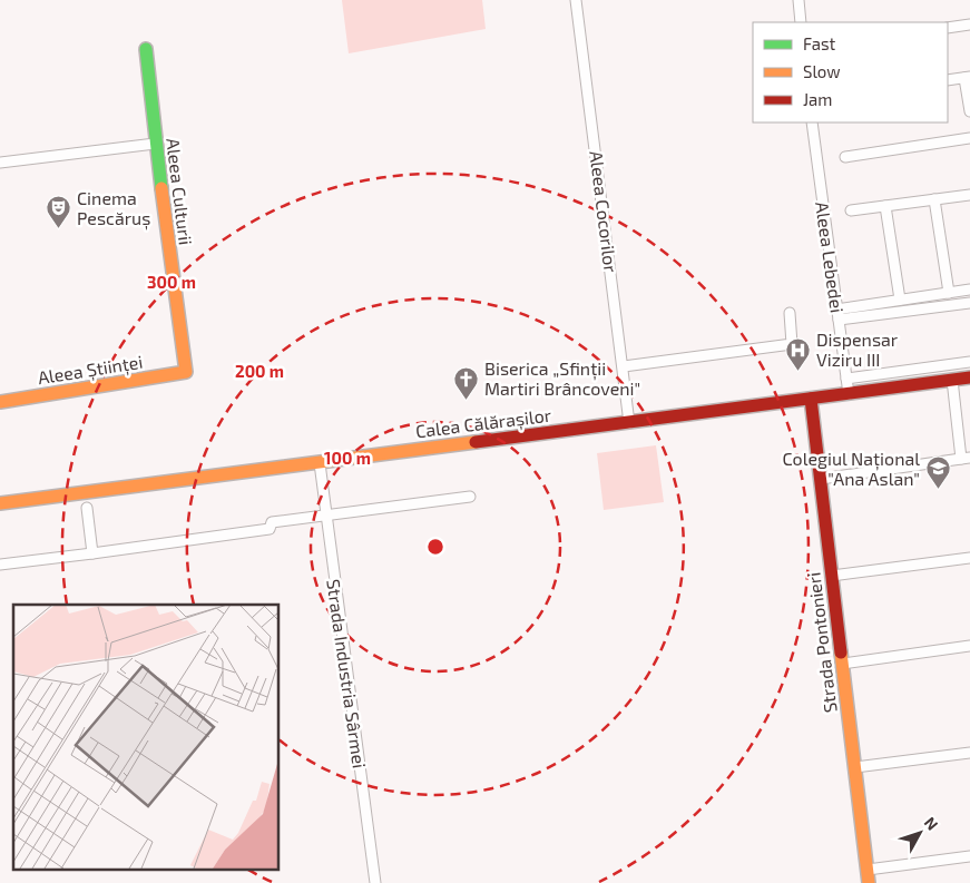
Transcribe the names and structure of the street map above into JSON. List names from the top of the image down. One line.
{"streets":{"street":["Aleea Culturii","Aleea Cocorilor","Aleea Lebedei","Aleea Științei","Calea Călărașilor","Strada Pontonieri","Strada Industria Sârmei"]},"crossings":[["Aleea Culturii","Aleea Științei"],["Aleea Cocorilor","Calea Călărașilor"],["Aleea Lebedei","Calea Călărașilor"],["Calea Călărașilor","Strada Pontonieri"],["Calea Călărașilor","Strada Industria Sârmei"]],"places":{"theatre":["Cinema Pescăruș"],"hospital":["Dispensar Viziru III"],"church":["Biserica „Sfinții Martiri Brâncoveni\""],"school or university":["Colegiul Național \"Ana Aslan\""]},"legend":["Fast","Slow","Jam"],"north":"top right","rings":["300 m","200 m","100 m"]}
